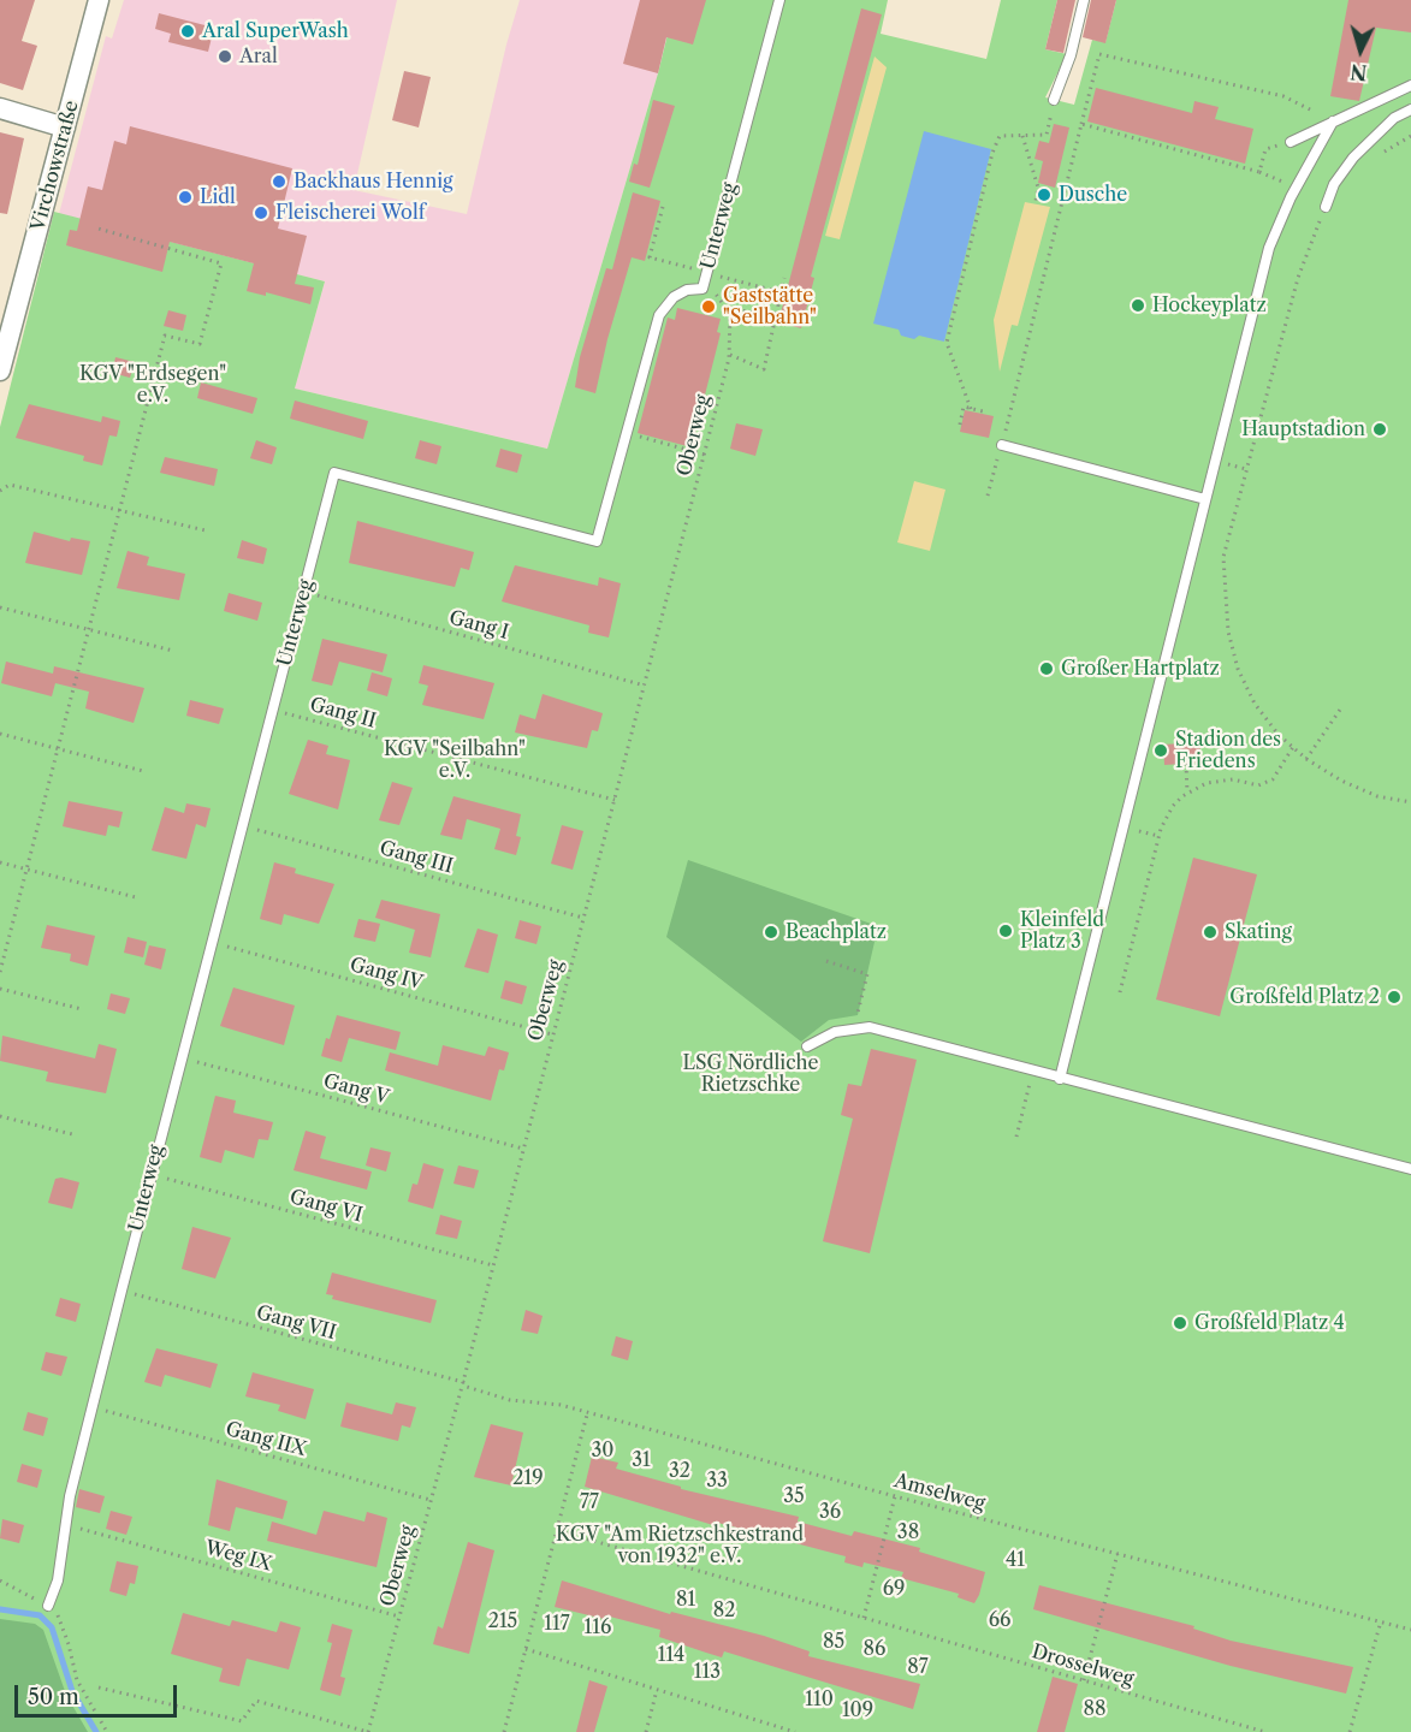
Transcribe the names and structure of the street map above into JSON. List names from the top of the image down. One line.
{"streets":{"street":["Virchowstraße"],"lane":["Unterweg"],"path":["Oberweg","Gang I","Gang II","Gang III","Gang IV","Gang V","Gang VI","Gang VII","Gang IIX","Amselweg","Weg IX","Drosselweg"]},"crossings":[["Unterweg","Gang I"],["Unterweg","Gang II"],["Unterweg","Gang III"],["Unterweg","Gang IV"],["Unterweg","Gang V"],["Unterweg","Gang VI"],["Unterweg","Gang VII"],["Unterweg","Gang IIX"],["Unterweg","Weg IX"],["Oberweg","Gang I"],["Oberweg","Gang II"],["Oberweg","Gang III"],["Oberweg","Gang IV"],["Oberweg","Gang V"],["Oberweg","Gang VI"],["Oberweg","Gang VII"],["Oberweg","Gang IIX"],["Oberweg","Amselweg"],["Oberweg","Weg IX"],["Gang VII","Amselweg"]],"parks":["KGV \"Erdsegen\" e.V.","KGV \"Seilbahn\" e.V.","LSG Nördliche Rietzschke","30","31","32","219","33","35","77","36","38","KGV \"Am Rietzschkestrand von 1932\" e.V.","41","69","81","82","66","215","117","116","85","86","114","87","113","110","88","109"],"places":["Aral SuperWash","Aral","Backhaus Hennig","Dusche","Lidl","Fleischerei Wolf","Hockeyplatz","Gaststätte \"Seilbahn\"","Hauptstadion","Großer Hartplatz","Stadion des Friedens","Kleinfeld Platz 3","Beachplatz","Skating","Großfeld Platz 2","Großfeld Platz 4"],"scale_bar":"50 m","north":"bottom"}
